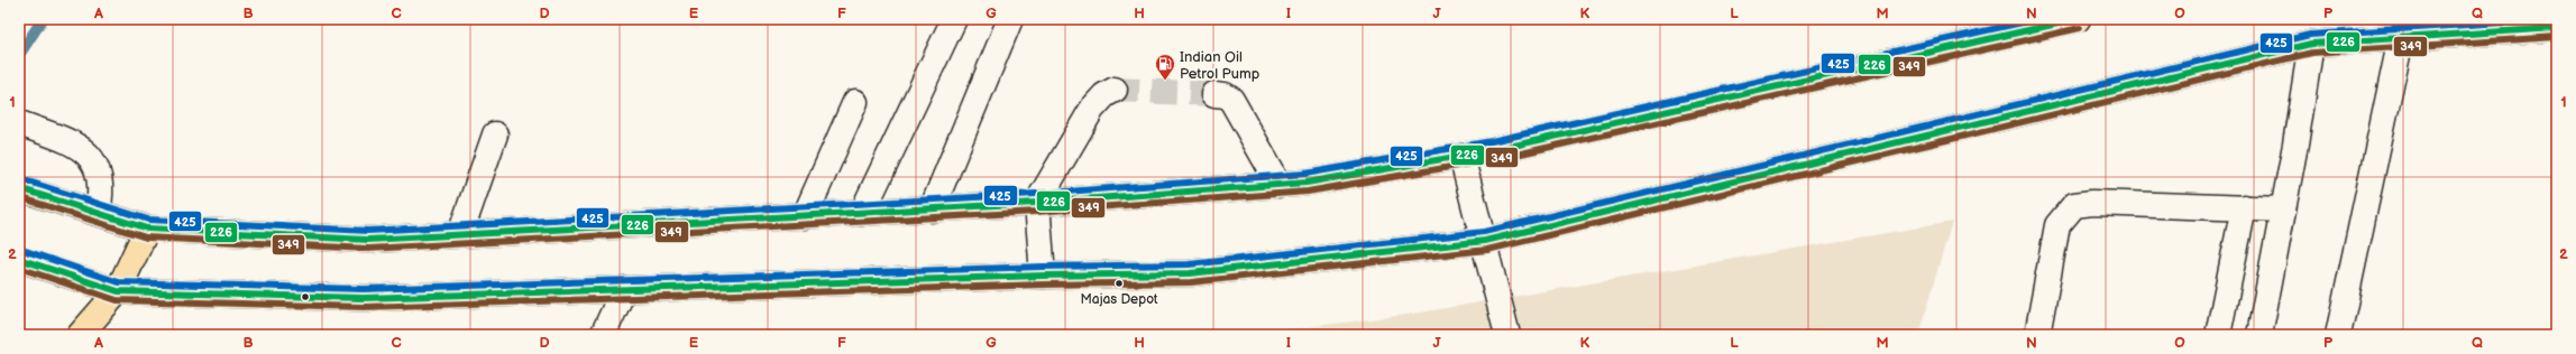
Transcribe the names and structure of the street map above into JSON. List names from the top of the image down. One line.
{"places":{"fuel station":["Indian Oil Petrol Pump"],"other":["Majas Depot"]},"lines":["transit line 226","transit line 425","transit line 349"],"grid":{"columns":["A","B","C","D","E","F","G","H","I","J","K","L","M","N","O","P","Q"],"rows":["1","2"]}}
